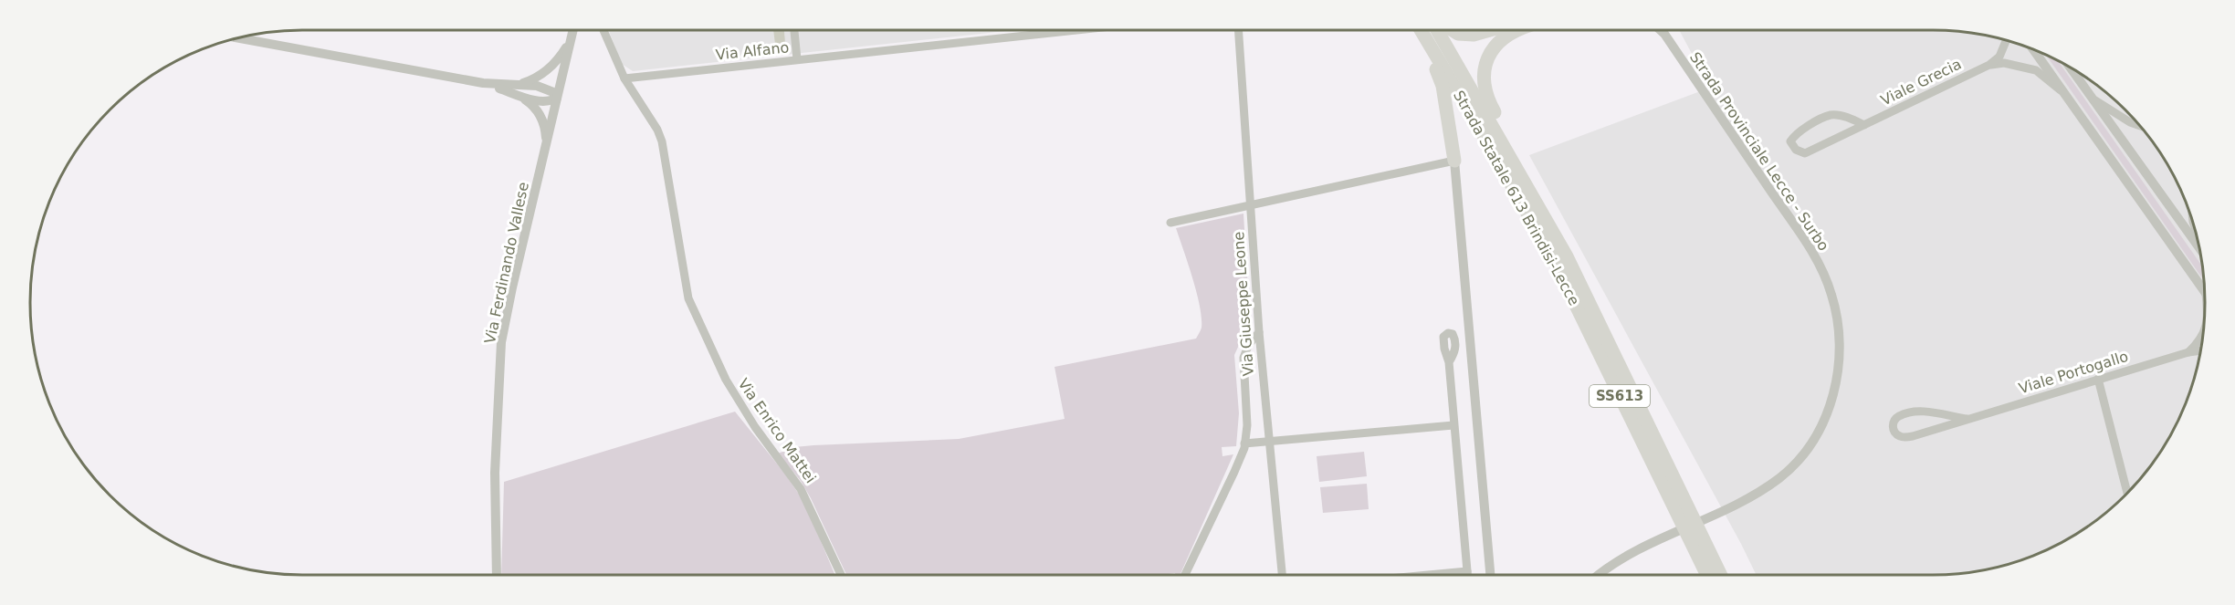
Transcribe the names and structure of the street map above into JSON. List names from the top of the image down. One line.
{"streets":{"highway":["Strada Statale 613 Brindisi-Lecce","SS613"],"street":["Via Alfano","Viale Grecia","Strada Provinciale Lecce - Surbo","Via Ferdinando Vallese","Via Giuseppe Leone","Viale Portogallo","Via Enrico Mattei"]},"crossings":[["Via Alfano","Via Enrico Mattei"]]}
